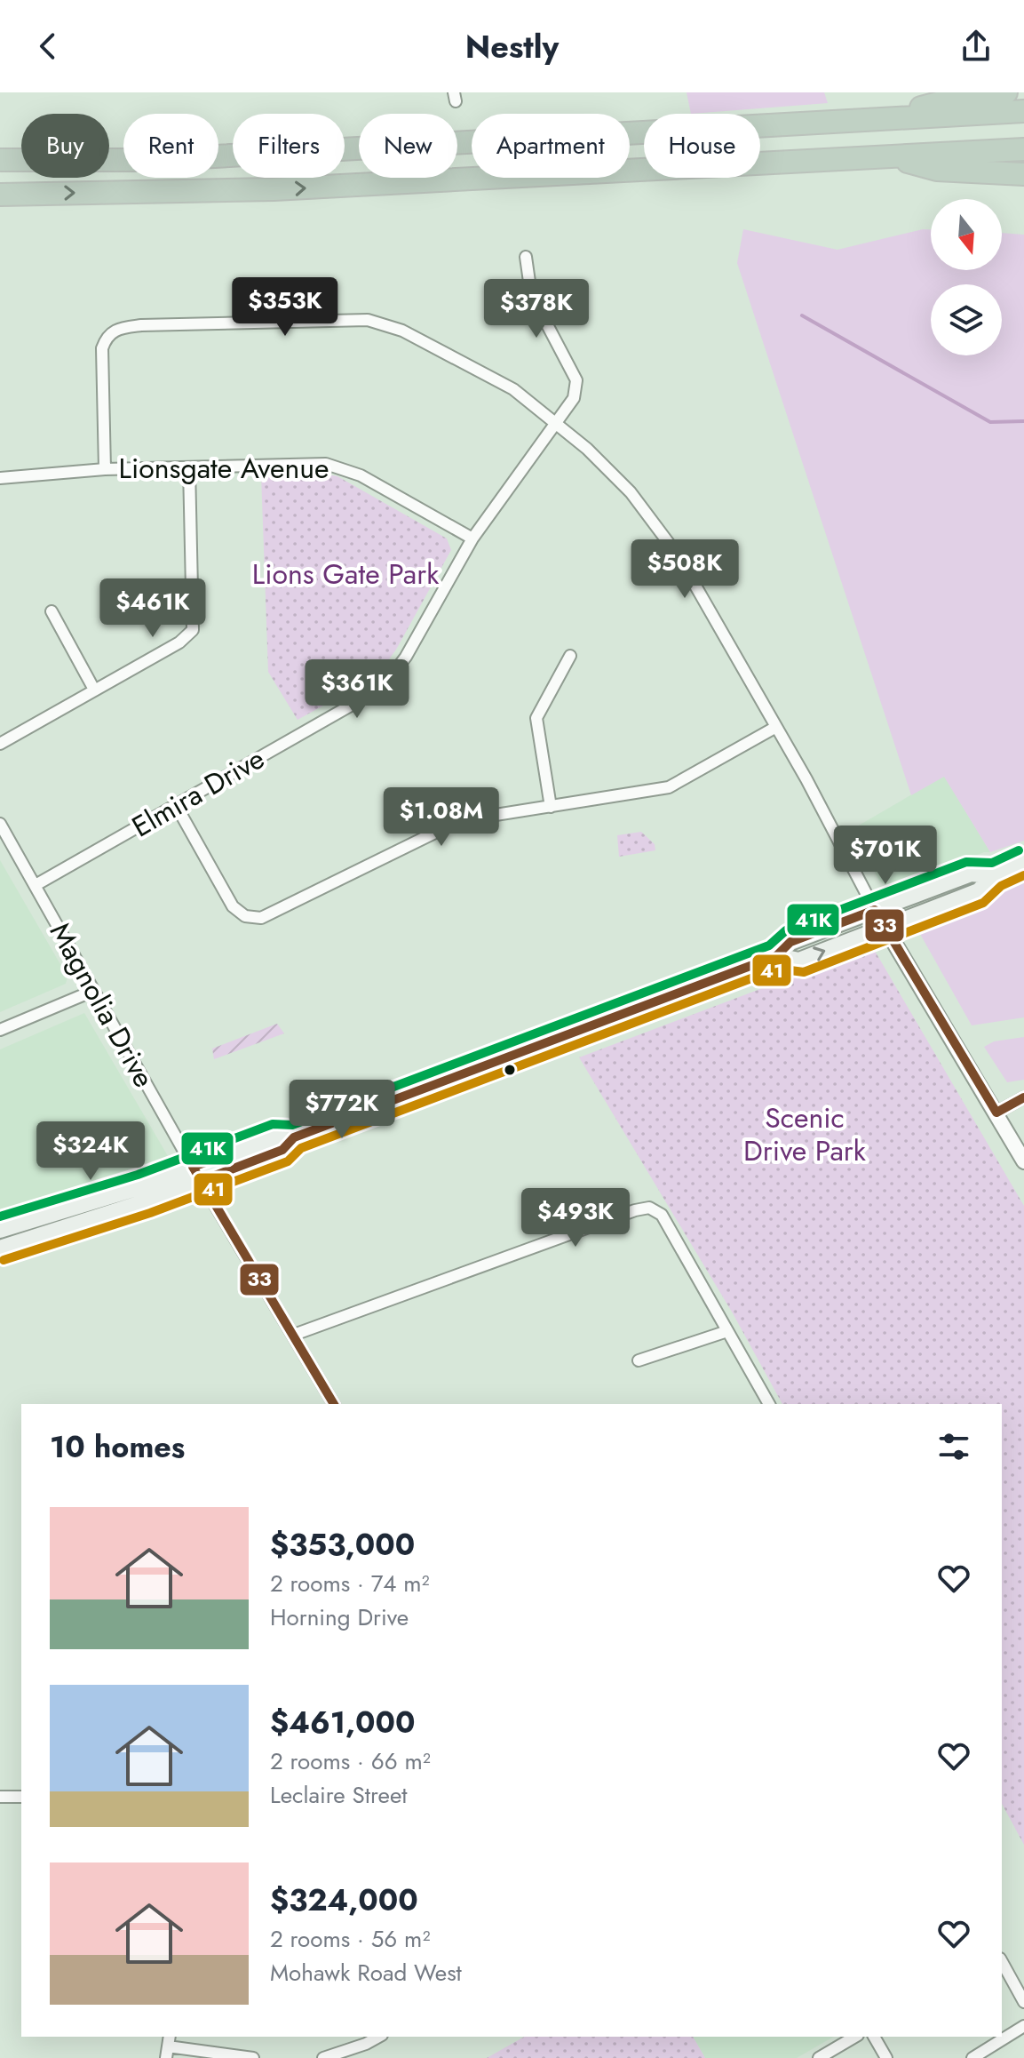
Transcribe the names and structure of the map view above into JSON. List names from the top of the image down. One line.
{"streets":{"street":["Lionsgate Avenue","Elmira Drive","Magnolia Drive"]},"crossings":[["Lionsgate Avenue","Elmira Drive"],["Elmira Drive","Magnolia Drive"]],"parks":["Lions Gate Park","Scenic Drive Park"],"lines":["transit line 41K","transit line 41","transit line 33"],"north":"bottom","page":{"header":"Nestly","chip":["Buy","Rent","Filters","New","Apartment","House"],"price":["$353K","$378K","$508K","$461K","$361K","$1.08M","$701K","$772K","$324K","$493K"],"heading":"10 homes","list":[{"name":"$353,000","note":"2 rooms · 74 m² · Horning Drive"},{"name":"$461,000","note":"2 rooms · 66 m² · Leclaire Street"},{"name":"$324,000","note":"2 rooms · 56 m² · Mohawk Road West"}]}}
